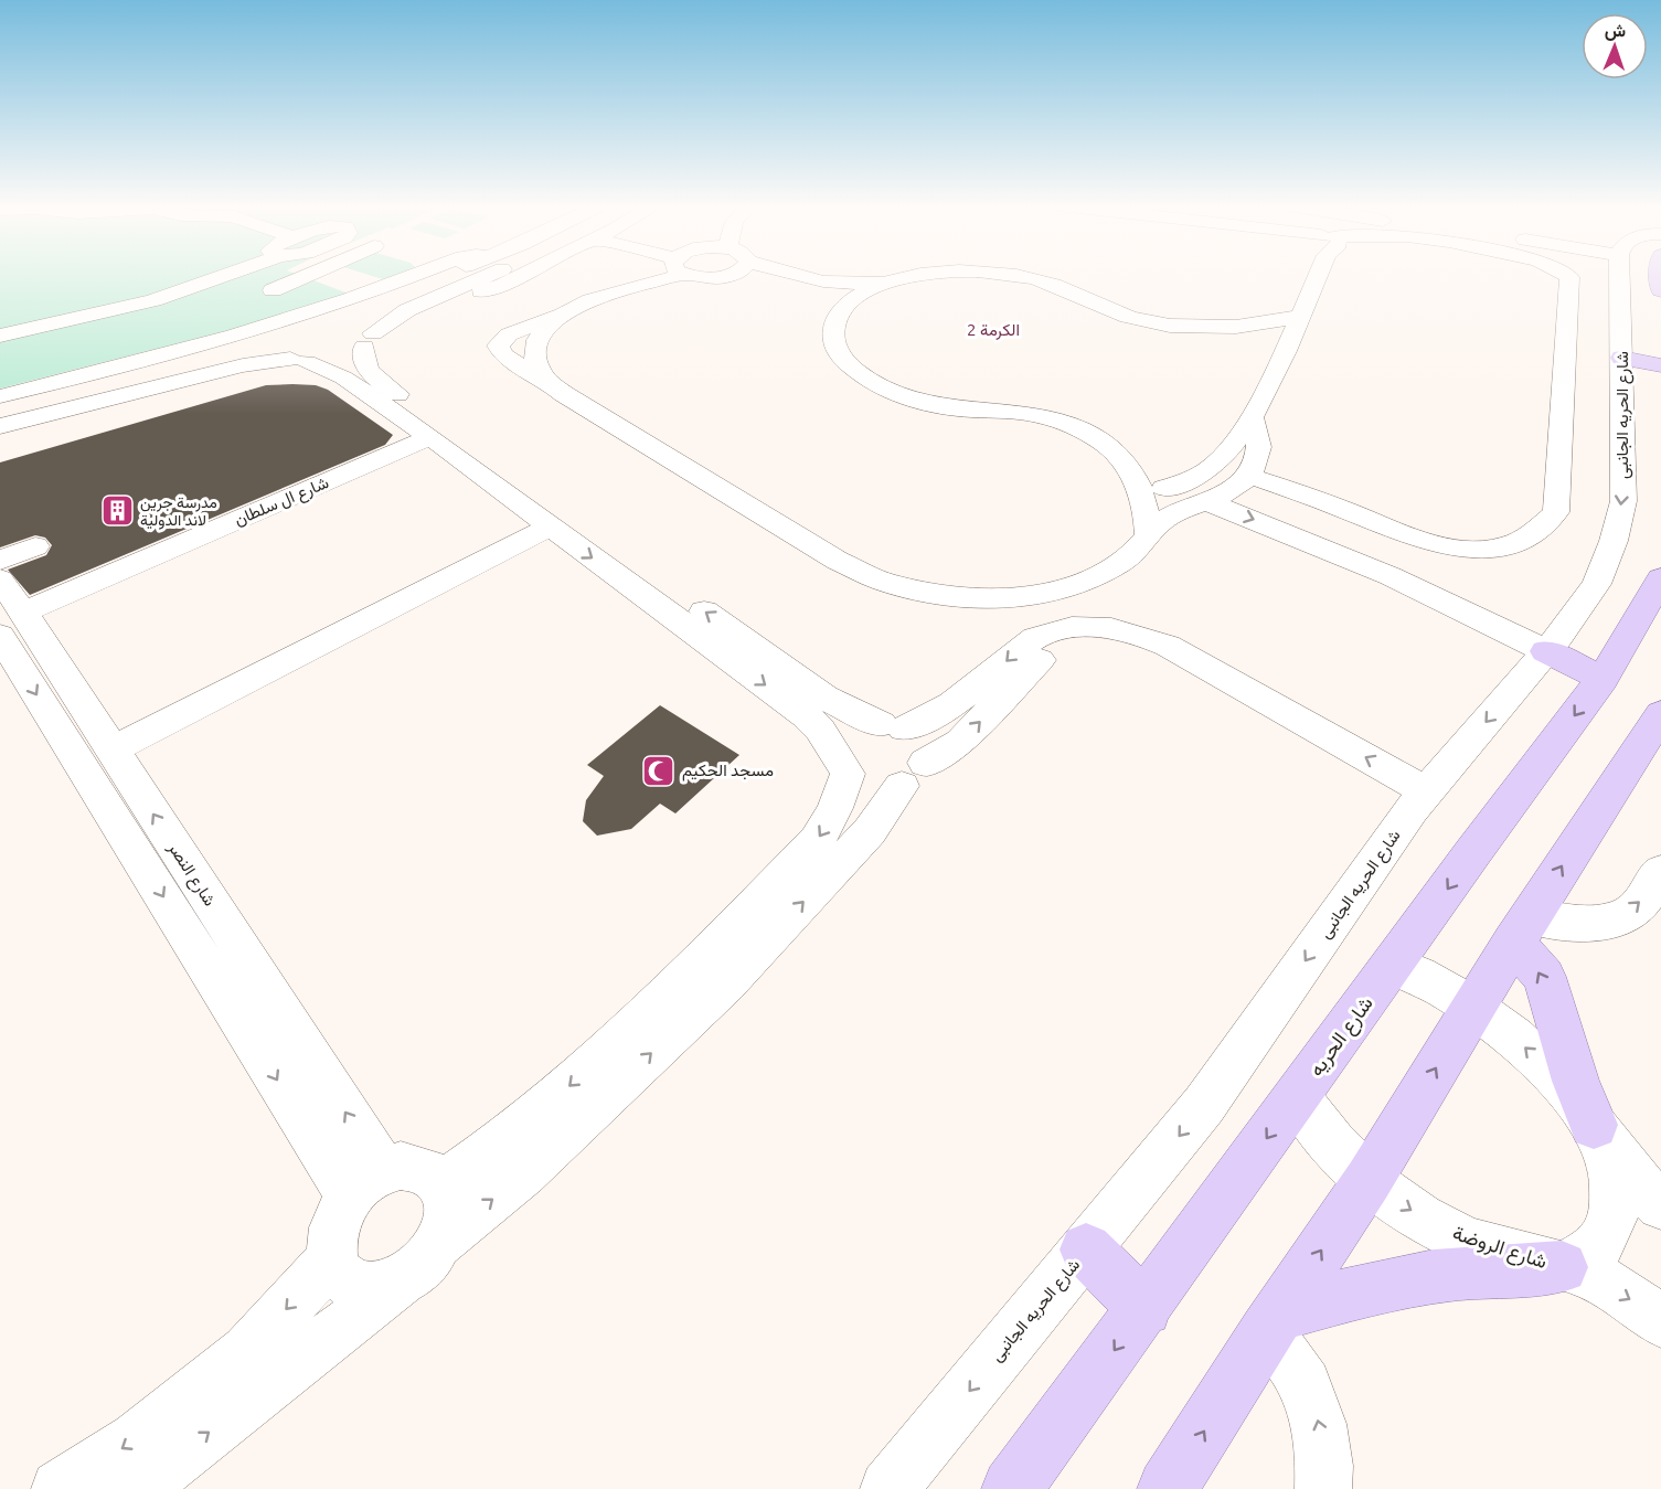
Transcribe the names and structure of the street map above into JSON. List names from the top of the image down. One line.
{"streets":{"main road":["شارع الحريه"],"street":["شارع الحريه الجانبى","شارع ال سلطان","شارع الروضة"]},"crossings":[["شارع الحريه","شارع الروضة"]],"one_way":["شارع الحريه الجانبى"],"districts":["الكرمة 2"],"places":{"building":["مدرسة جرين لاند الدولية"],"mosque":["مسجد الحكيم"]},"north":"top"}
